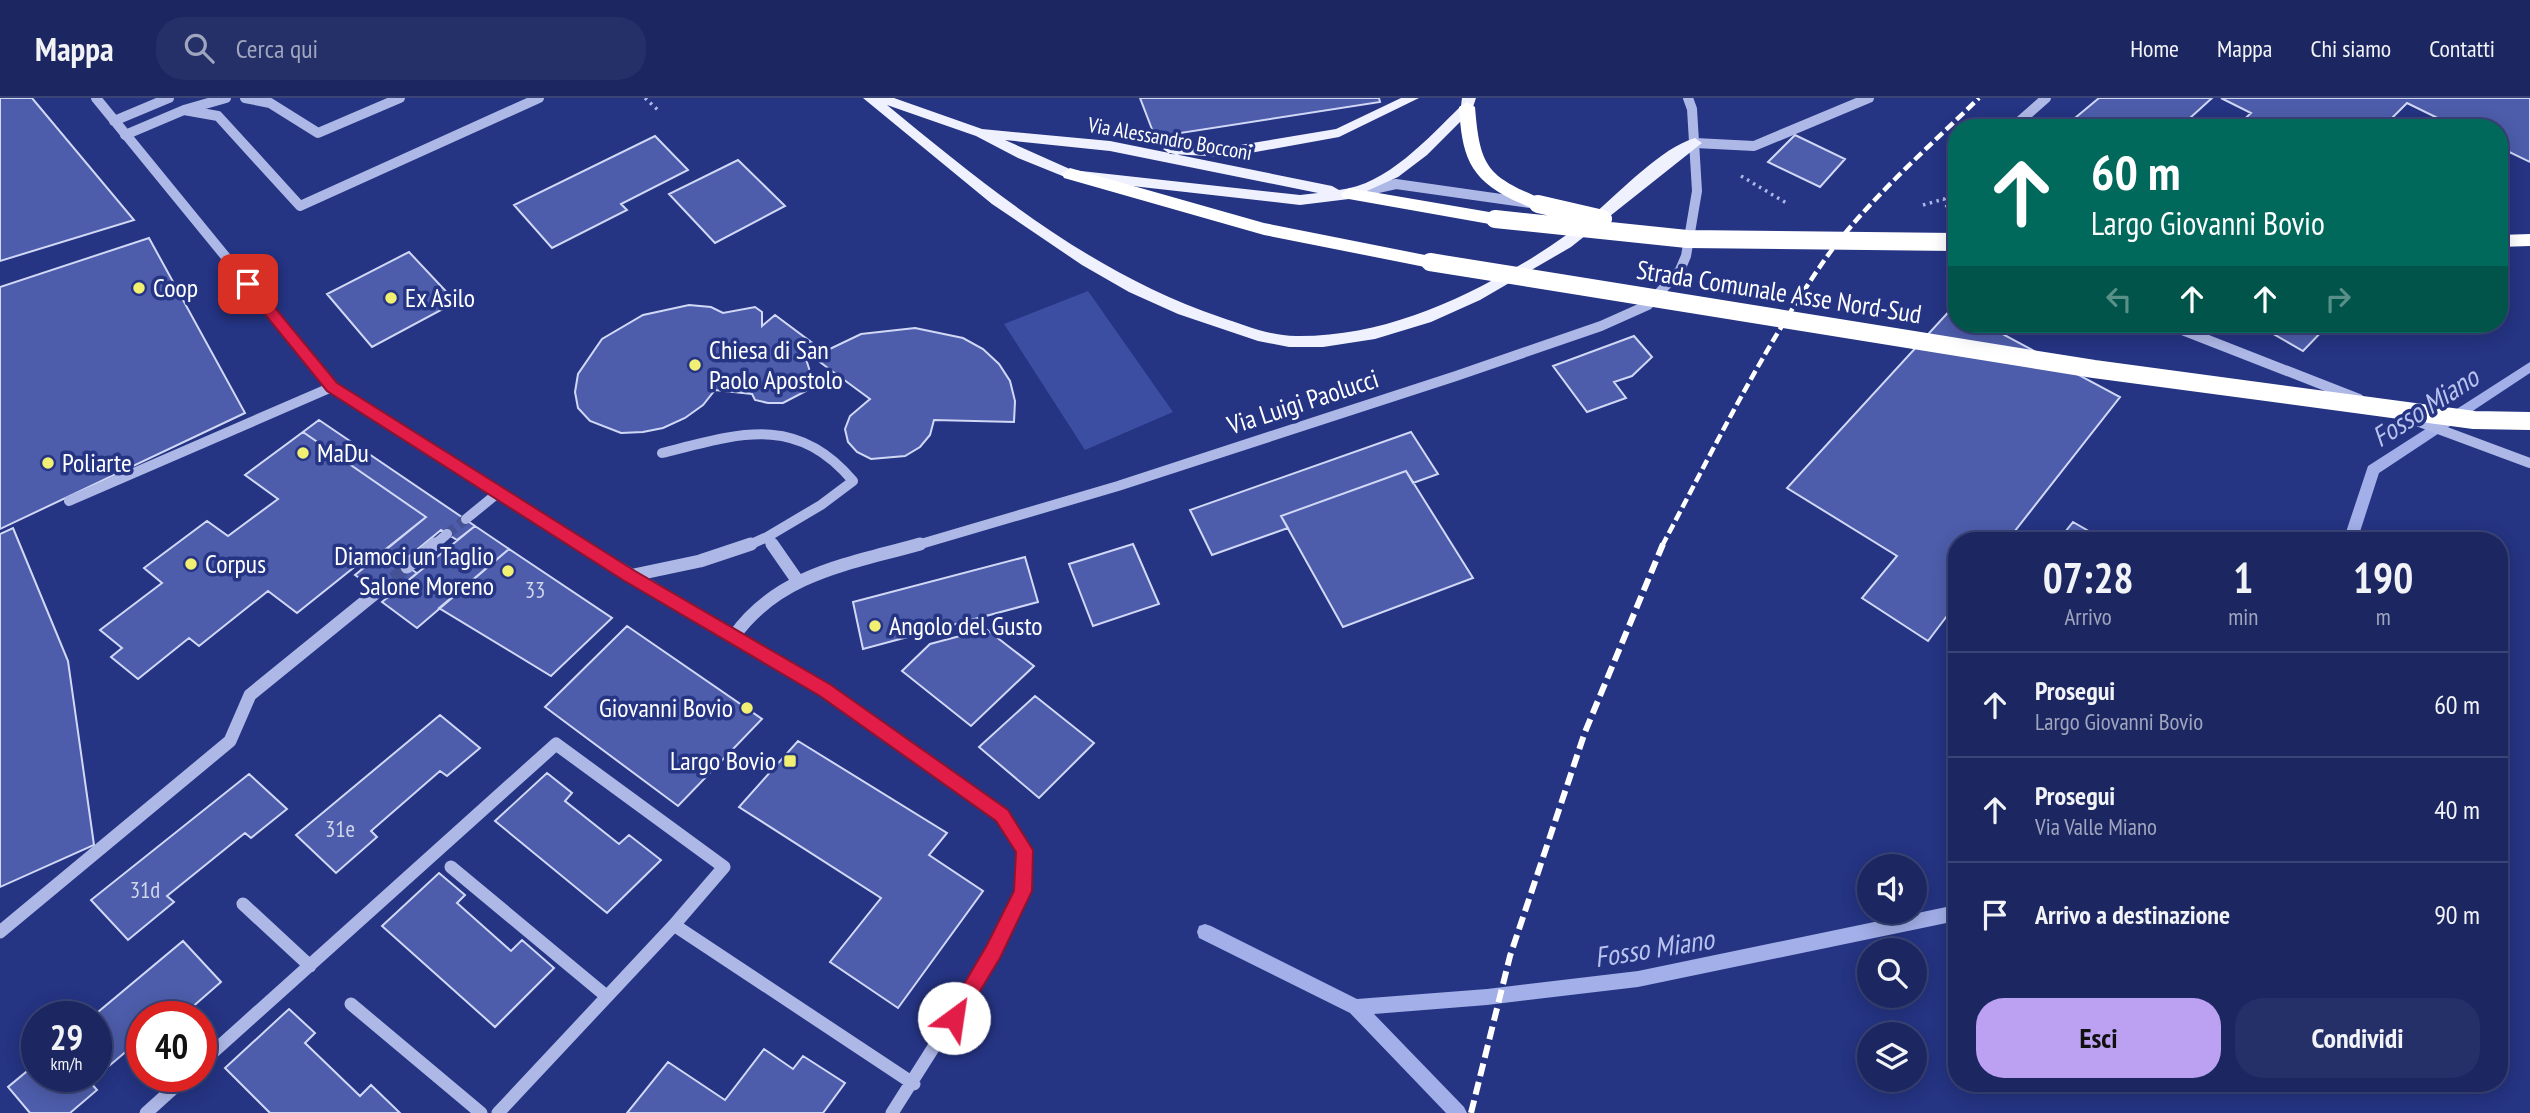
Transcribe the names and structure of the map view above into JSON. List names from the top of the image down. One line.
{"streets":{"highway":["Strada Comunale Asse Nord-Sud"],"main road":["Via Alessandro Bocconi"],"street":["Via Luigi Paolucci"]},"crossings":[["Via Alessandro Bocconi","Strada Comunale Asse Nord-Sud"]],"water":["Fosso Miano"],"places":{"other":["Coop","Ex Asilo","Chiesa di San Paolo Apostolo","MaDu","Poliarte","Corpus","Diamoci un Taglio Salone Moreno","Angolo del Gusto","Giovanni Bovio"],"transit":["Largo Bovio"]},"house_numbers":["33","31e","31d"],"page":{"header":"Mappa","search":"Cerca qui","nav":["Home","Mappa","Chi siamo","Contatti"],"turn":["60 m","Largo Giovanni Bovio"],"eta":["07:28","Arrivo","1","min","190","m"],"list":[{"name":"Prosegui","note":"Largo Giovanni Bovio","value":"60 m"},{"name":"Prosegui","note":"Via Valle Miano","value":"40 m"},{"name":"Arrivo a destinazione","value":"90 m"}],"buttons":["Esci","Condividi"],"speed":"29 km/h","limit":"40"}}
